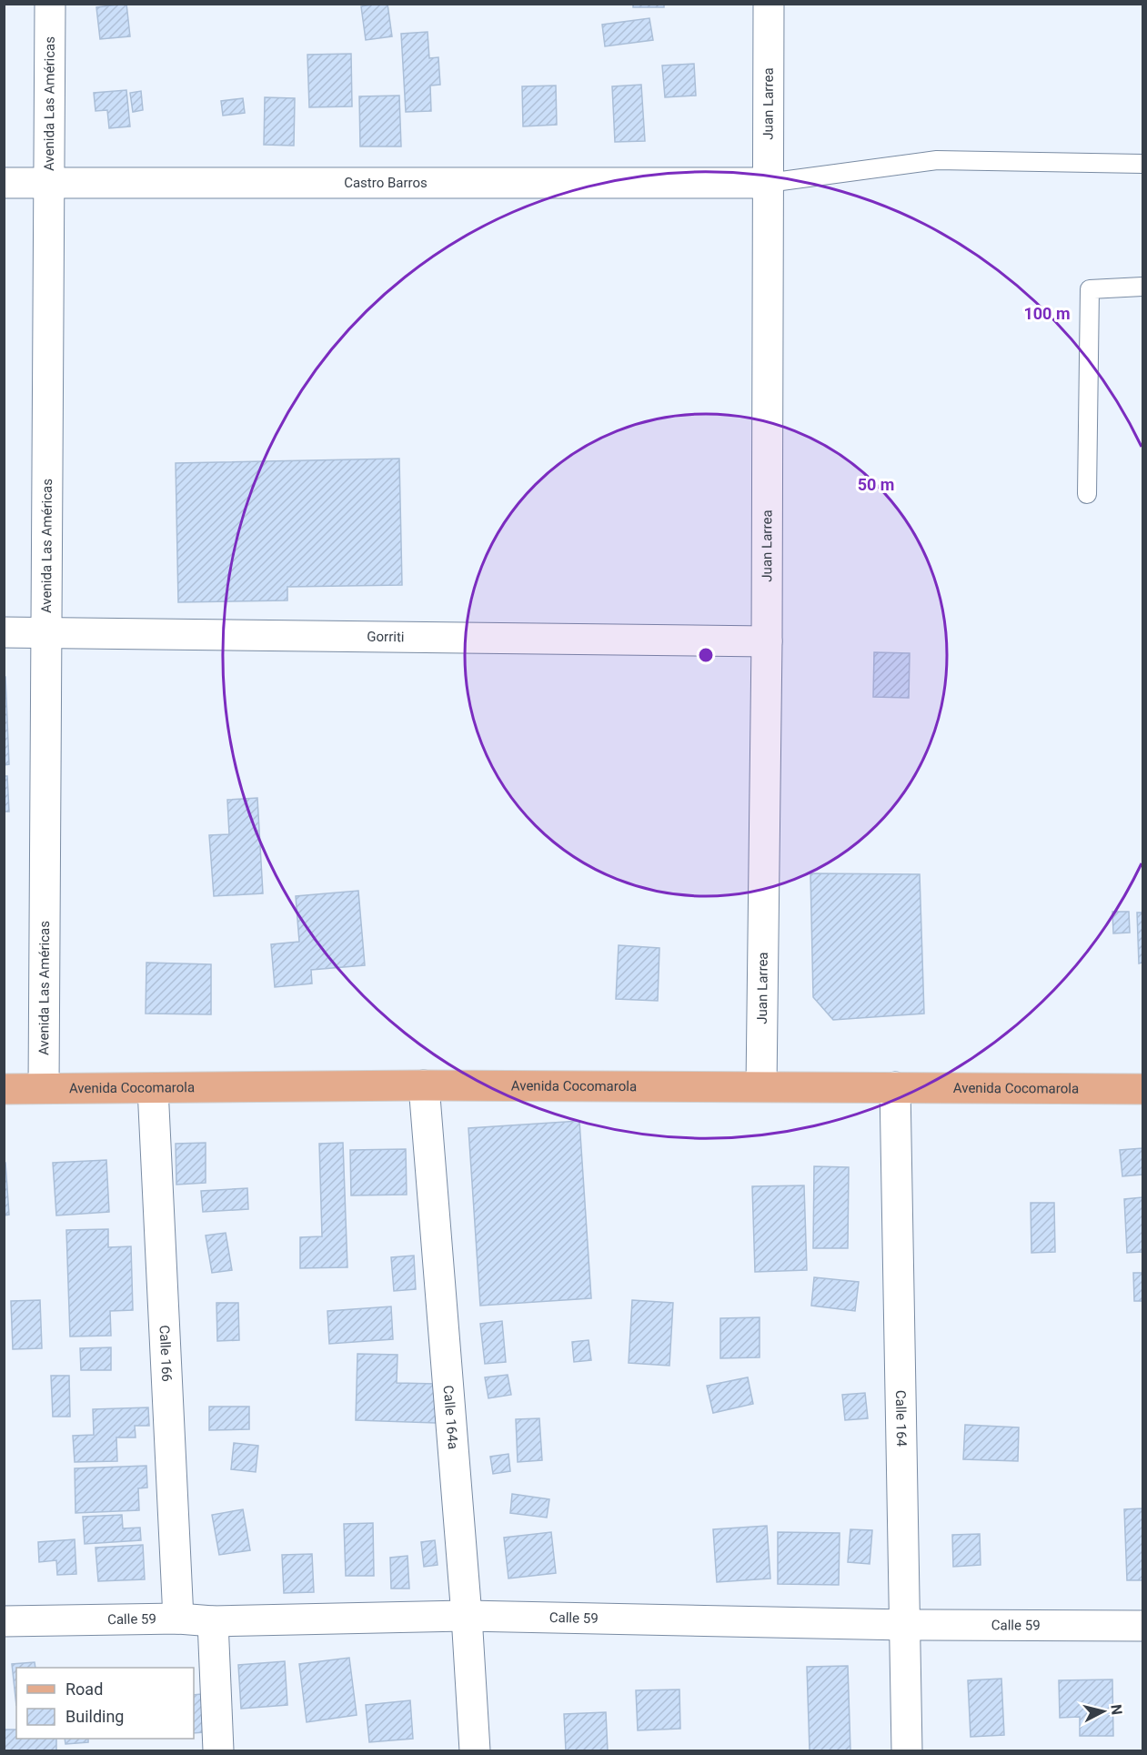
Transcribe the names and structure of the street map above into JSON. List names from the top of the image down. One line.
{"streets":{"main road":["Avenida Cocomarola"],"street":["Juan Larrea","Avenida Las Américas","Castro Barros","Gorriti","Calle 166","Calle 164a","Calle 164","Calle 59"]},"crossings":[["Juan Larrea","Castro Barros"],["Juan Larrea","Gorriti"],["Juan Larrea","Avenida Cocomarola"],["Avenida Las Américas","Castro Barros"],["Avenida Las Américas","Gorriti"],["Avenida Las Américas","Avenida Cocomarola"],["Avenida Cocomarola","Calle 166"],["Avenida Cocomarola","Calle 164a"],["Avenida Cocomarola","Calle 164"],["Calle 166","Calle 59"],["Calle 164a","Calle 59"],["Calle 164","Calle 59"]],"legend":["Road","Building"],"north":"right","rings":["100 m","50 m"]}
